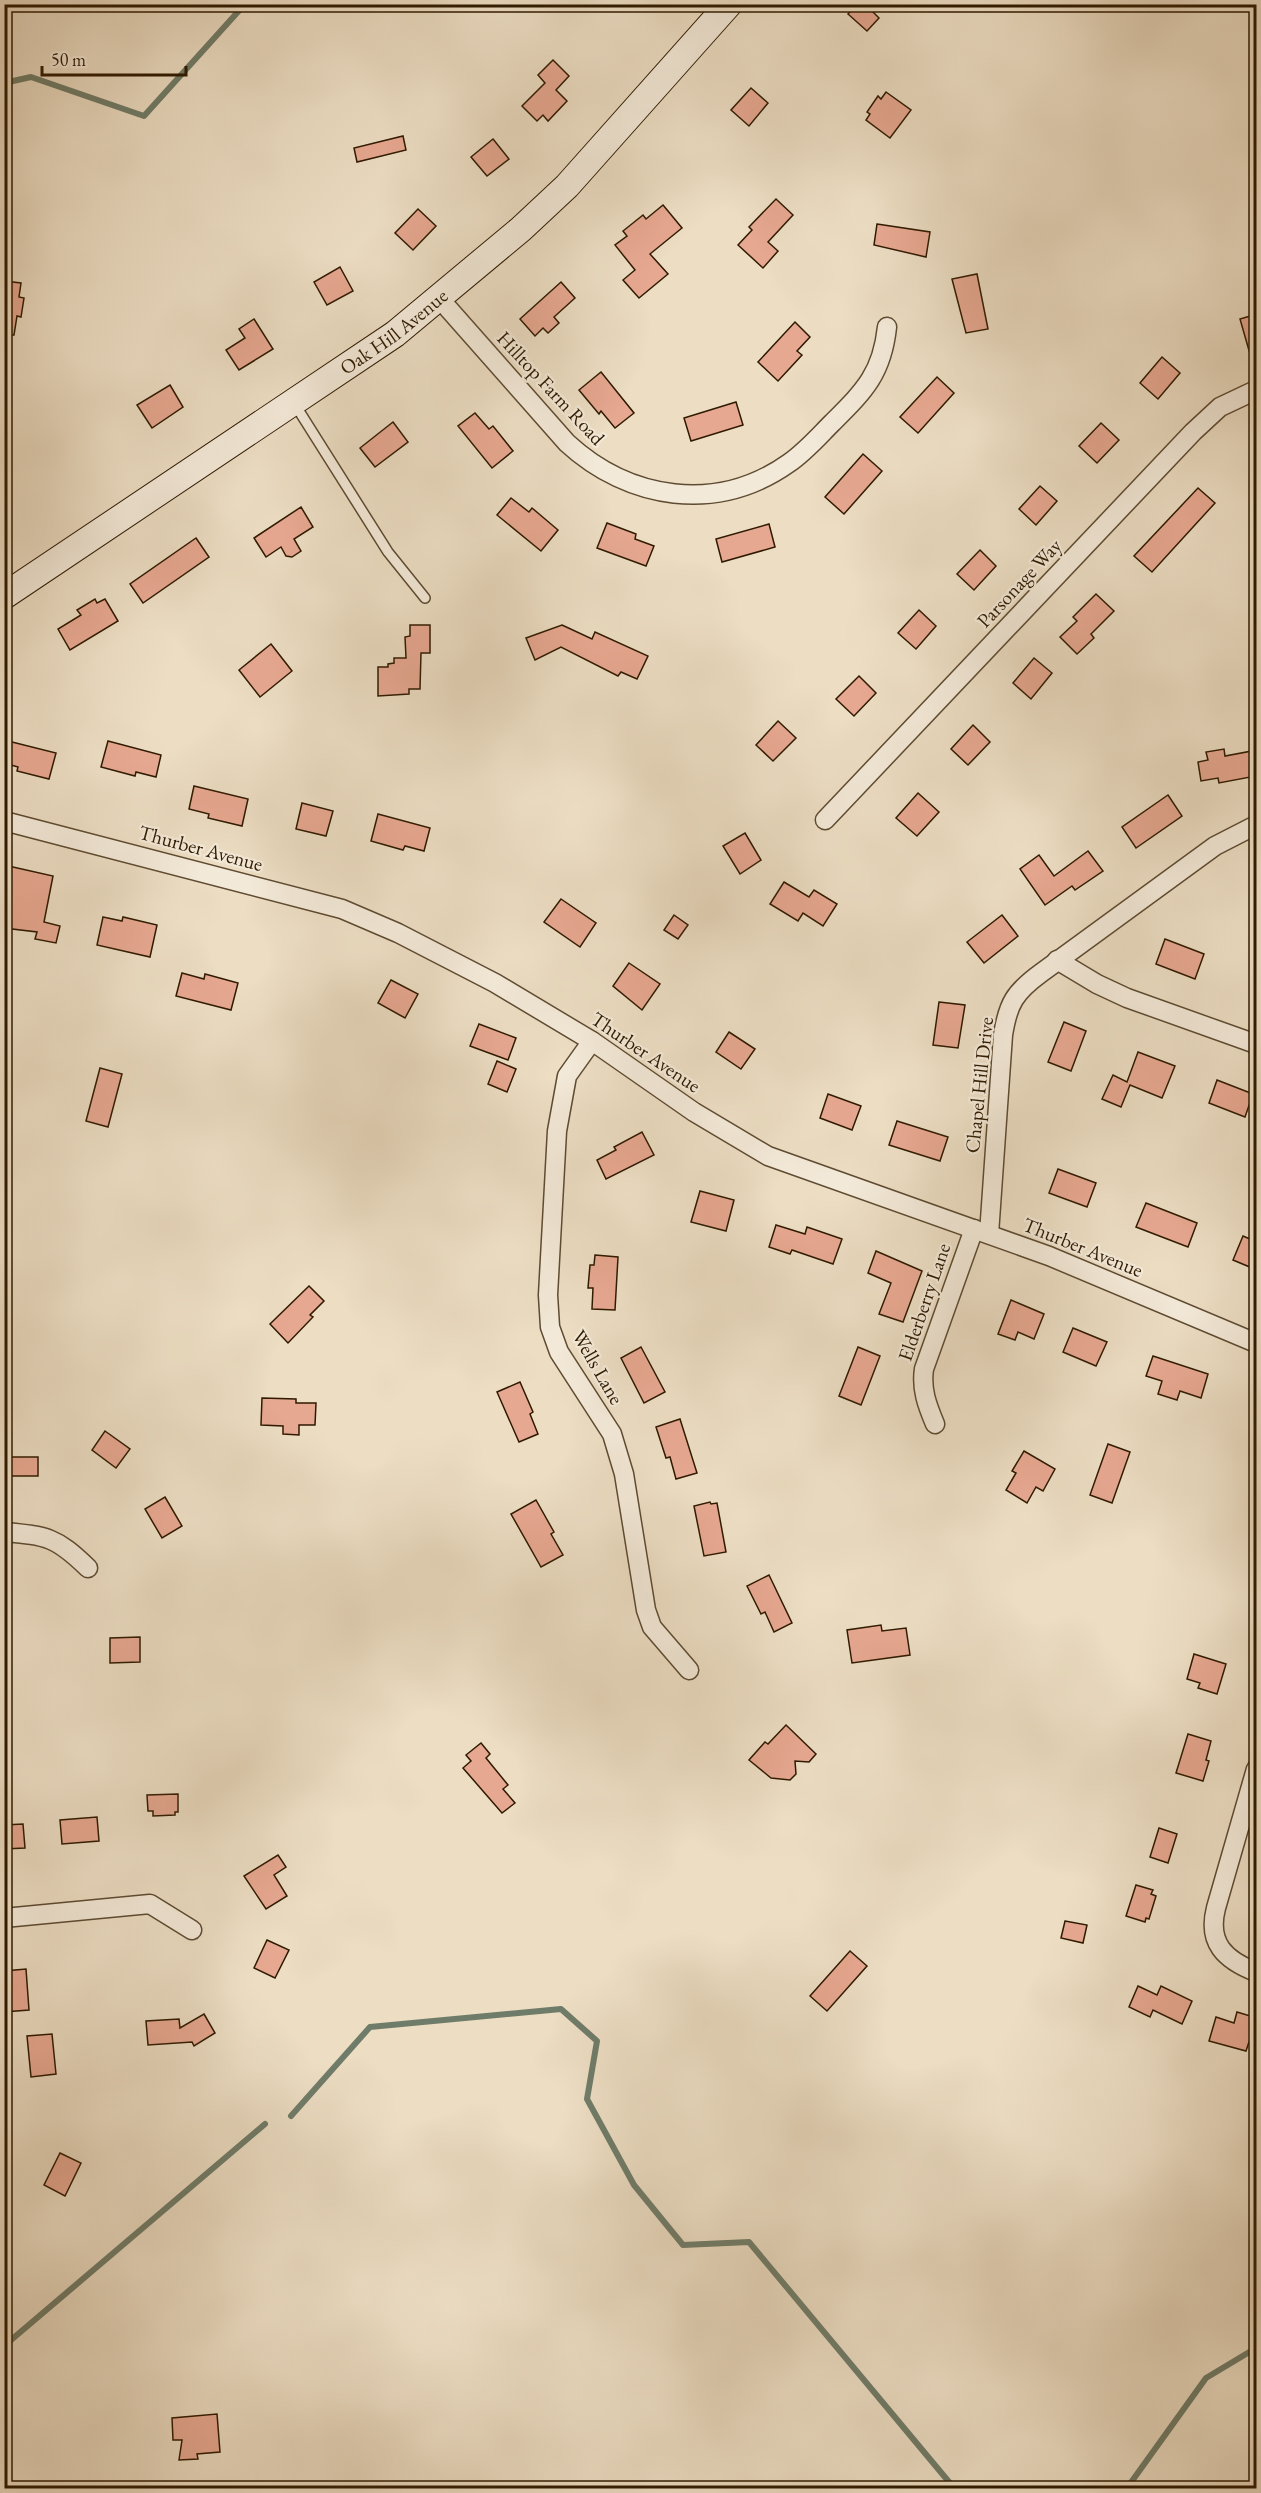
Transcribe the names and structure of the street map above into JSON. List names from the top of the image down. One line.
{"streets":{"main road":["Oak Hill Avenue"],"street":["Hilltop Farm Road","Parsonage Way","Thurber Avenue","Chapel Hill Drive","Elderberry Lane","Wells Lane"]},"crossings":[["Oak Hill Avenue","Hilltop Farm Road"],["Thurber Avenue","Chapel Hill Drive"],["Thurber Avenue","Elderberry Lane"],["Thurber Avenue","Wells Lane"],["Chapel Hill Drive","Elderberry Lane"]],"scale_bar":"50 m"}
